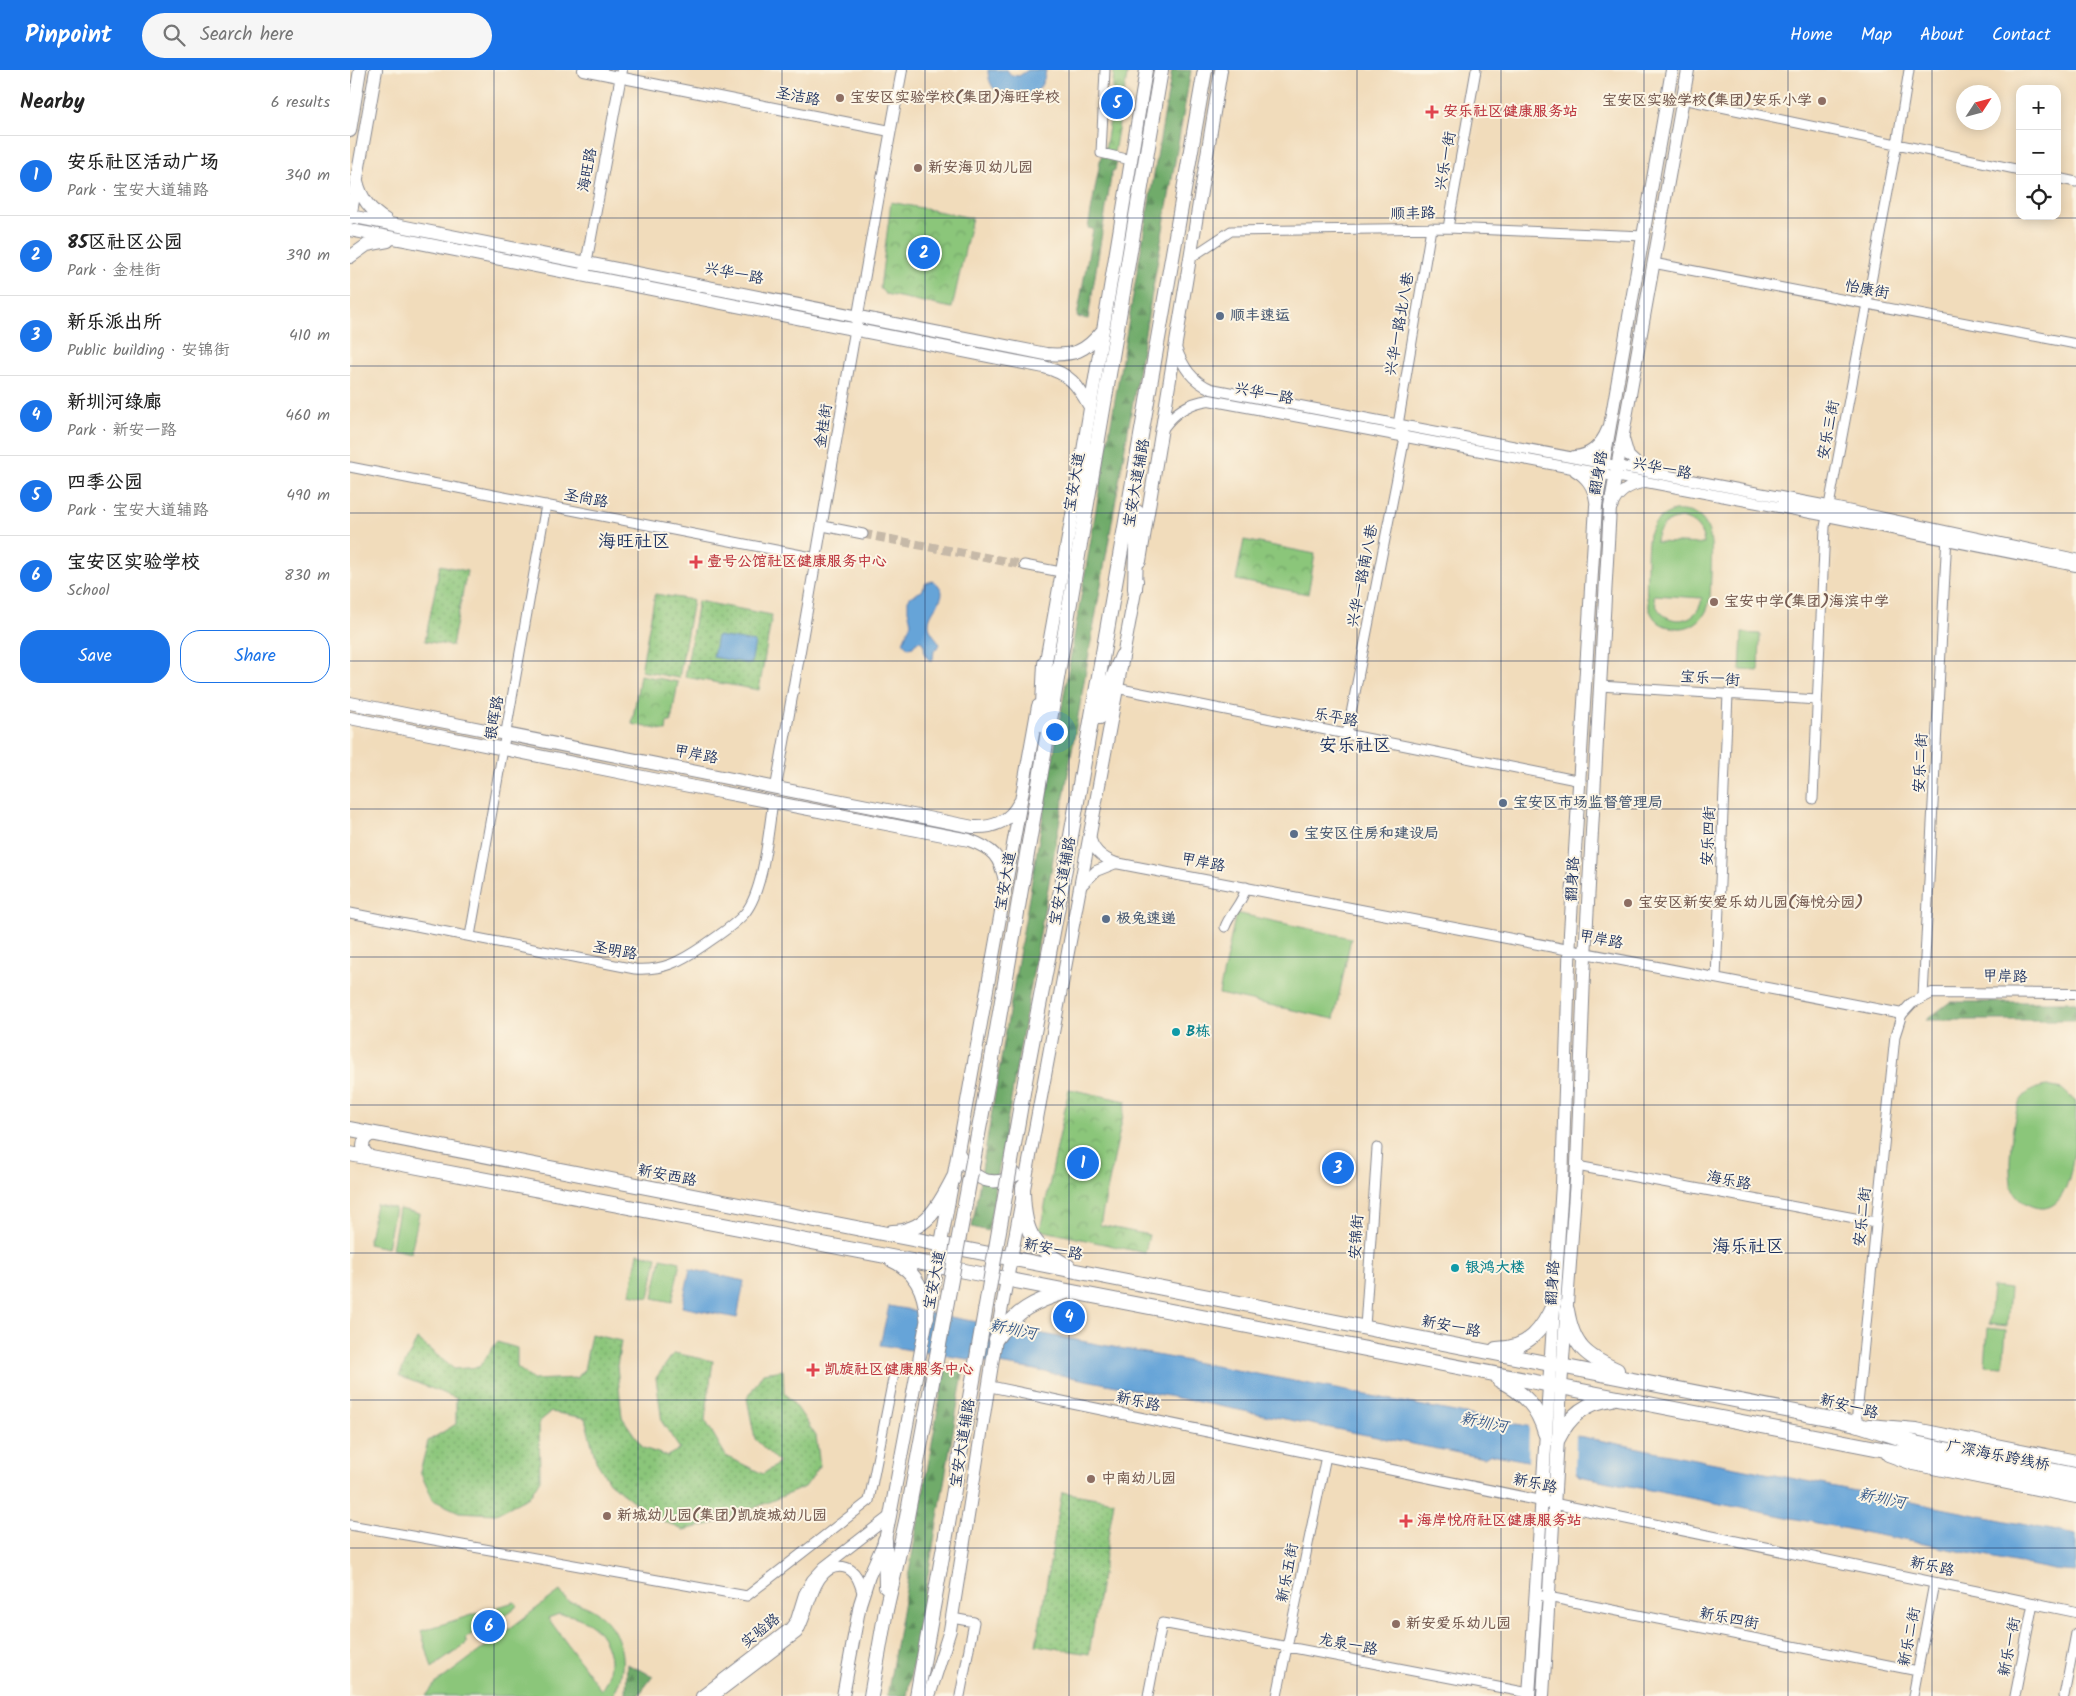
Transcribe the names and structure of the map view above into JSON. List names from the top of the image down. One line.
{"streets":{"main road":["兴华一路","翻身路","宝安大道","宝安大道辅路","甲岸路","新安西路","新安一路","广深海乐跨线桥"],"street":["圣洁路","兴乐一街","海旺路","顺丰路","怡康街","兴华一路北八巷","金桂街","安乐三街","圣尚路","兴华一路南八巷","宝乐一街","银晖路","乐平路","安乐二街","安乐四街","圣明路","海乐路","安锦街","新乐路","新乐五街","新乐四街","实验路","新乐二街","龙泉一路","新乐一街"]},"crossings":[["圣洁路","海旺路"],["圣洁路","金桂街"],["兴乐一街","顺丰路"],["海旺路","兴华一路"],["顺丰路","兴华一路北八巷"],["顺丰路","翻身路"],["顺丰路","宝安大道辅路"],["兴华一路","兴华一路北八巷"],["兴华一路","金桂街"],["兴华一路","安乐三街"],["兴华一路","翻身路"],["兴华一路","宝安大道"],["兴华一路","宝安大道辅路"],["兴华一路","兴华一路南八巷"],["兴华一路","安乐二街"],["怡康街","安乐三街"],["怡康街","翻身路"],["金桂街","圣尚路"],["金桂街","甲岸路"],["安乐三街","宝乐一街"],["翻身路","宝乐一街"],["翻身路","乐平路"],["翻身路","甲岸路"],["翻身路","海乐路"],["翻身路","新安一路"],["宝安大道辅路","乐平路"],["宝安大道辅路","新安一路"],["宝安大道辅路","新乐路"],["圣尚路","银晖路"],["兴华一路南八巷","乐平路"],["宝乐一街","安乐四街"],["银晖路","甲岸路"],["银晖路","圣明路"],["甲岸路","安乐二街"],["甲岸路","安乐四街"],["安乐二街","海乐路"],["安乐二街","新安一路"],["新安西路","新安一路"],["安锦街","新安一路"],["新安一路","广深海乐跨线桥"],["新乐路","新乐五街"],["新乐路","新乐二街"],["新乐路","新乐一街"],["新乐五街","龙泉一路"],["新乐四街","新乐二街"]],"districts":["海旺社区","安乐社区","海乐社区"],"water":["新圳河"],"places":{"other":["宝安区实验学校(集团)海旺学校","宝安区实验学校(集团)安乐小学","新安海贝幼儿园","顺丰速运","宝安中学(集团)海滨中学","宝安区市场监督管理局","宝安区住房和建设局","宝安区新安爱乐幼儿园(海悦分园)","极兔速递","B栋","银鸿大楼","中南幼儿园","新城幼儿园(集团)凯旋城幼儿园","新安爱乐幼儿园"],"health":["安乐社区健康服务站","壹号公馆社区健康服务中心","凯旋社区健康服务中心","海岸悦府社区健康服务站"]},"north":"top right","page":{"header":"Pinpoint","search":"Search here","nav":["Home","Map","About","Contact"],"heading":["Nearby","6 results"],"map_buttons":["+","−"],"pins":["5","2","1","3","4","6"],"list":[{"mark":"1","name":"安乐社区活动广场","note":"Park · 宝安大道辅路","value":"340 m"},{"mark":"2","name":"85区社区公园","note":"Park · 金桂街","value":"390 m"},{"mark":"3","name":"新乐派出所","note":"Public building · 安锦街","value":"410 m"},{"mark":"4","name":"新圳河绿廊","note":"Park · 新安一路","value":"460 m"},{"mark":"5","name":"四季公园","note":"Park · 宝安大道辅路","value":"490 m"},{"mark":"6","name":"宝安区实验学校","note":"School","value":"830 m"}],"buttons":["Save","Share"]}}
